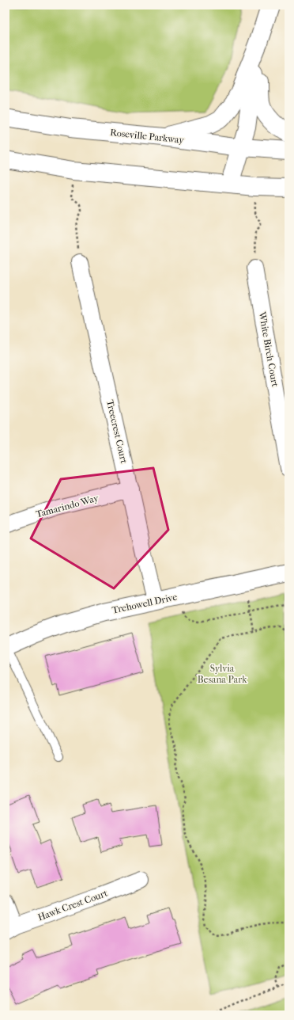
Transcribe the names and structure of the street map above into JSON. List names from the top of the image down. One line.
{"streets":{"main road":["Roseville Parkway","Trehowell Drive"],"street":["White Birch Court","Treecrest Court","Tamarindo Way","Hawk Crest Court"]},"crossings":[["Treecrest Court","Tamarindo Way"],["Treecrest Court","Trehowell Drive"]],"parks":["Sylvia Besana Park"]}
